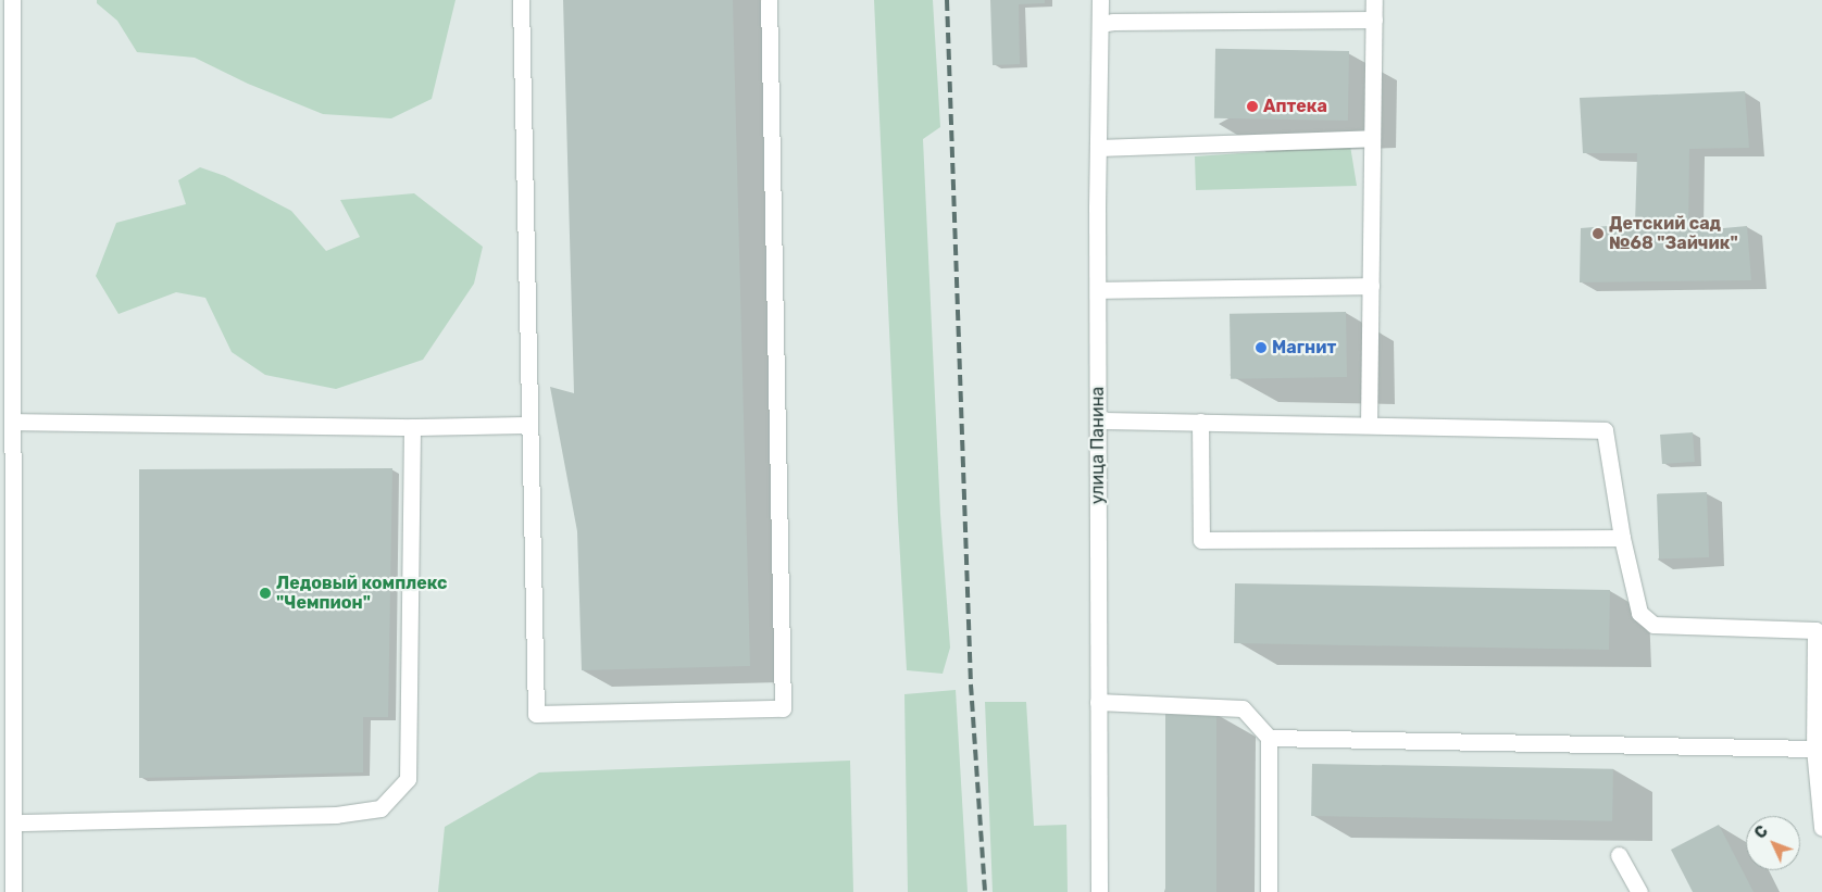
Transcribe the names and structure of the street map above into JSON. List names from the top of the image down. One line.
{"streets":{"street":["улица Панина"]},"places":["Аптека","Детский сад №68 \"Зайчик\"","Магнит","Ледовый комплекс \"Чемпион\""],"north":"top left"}
